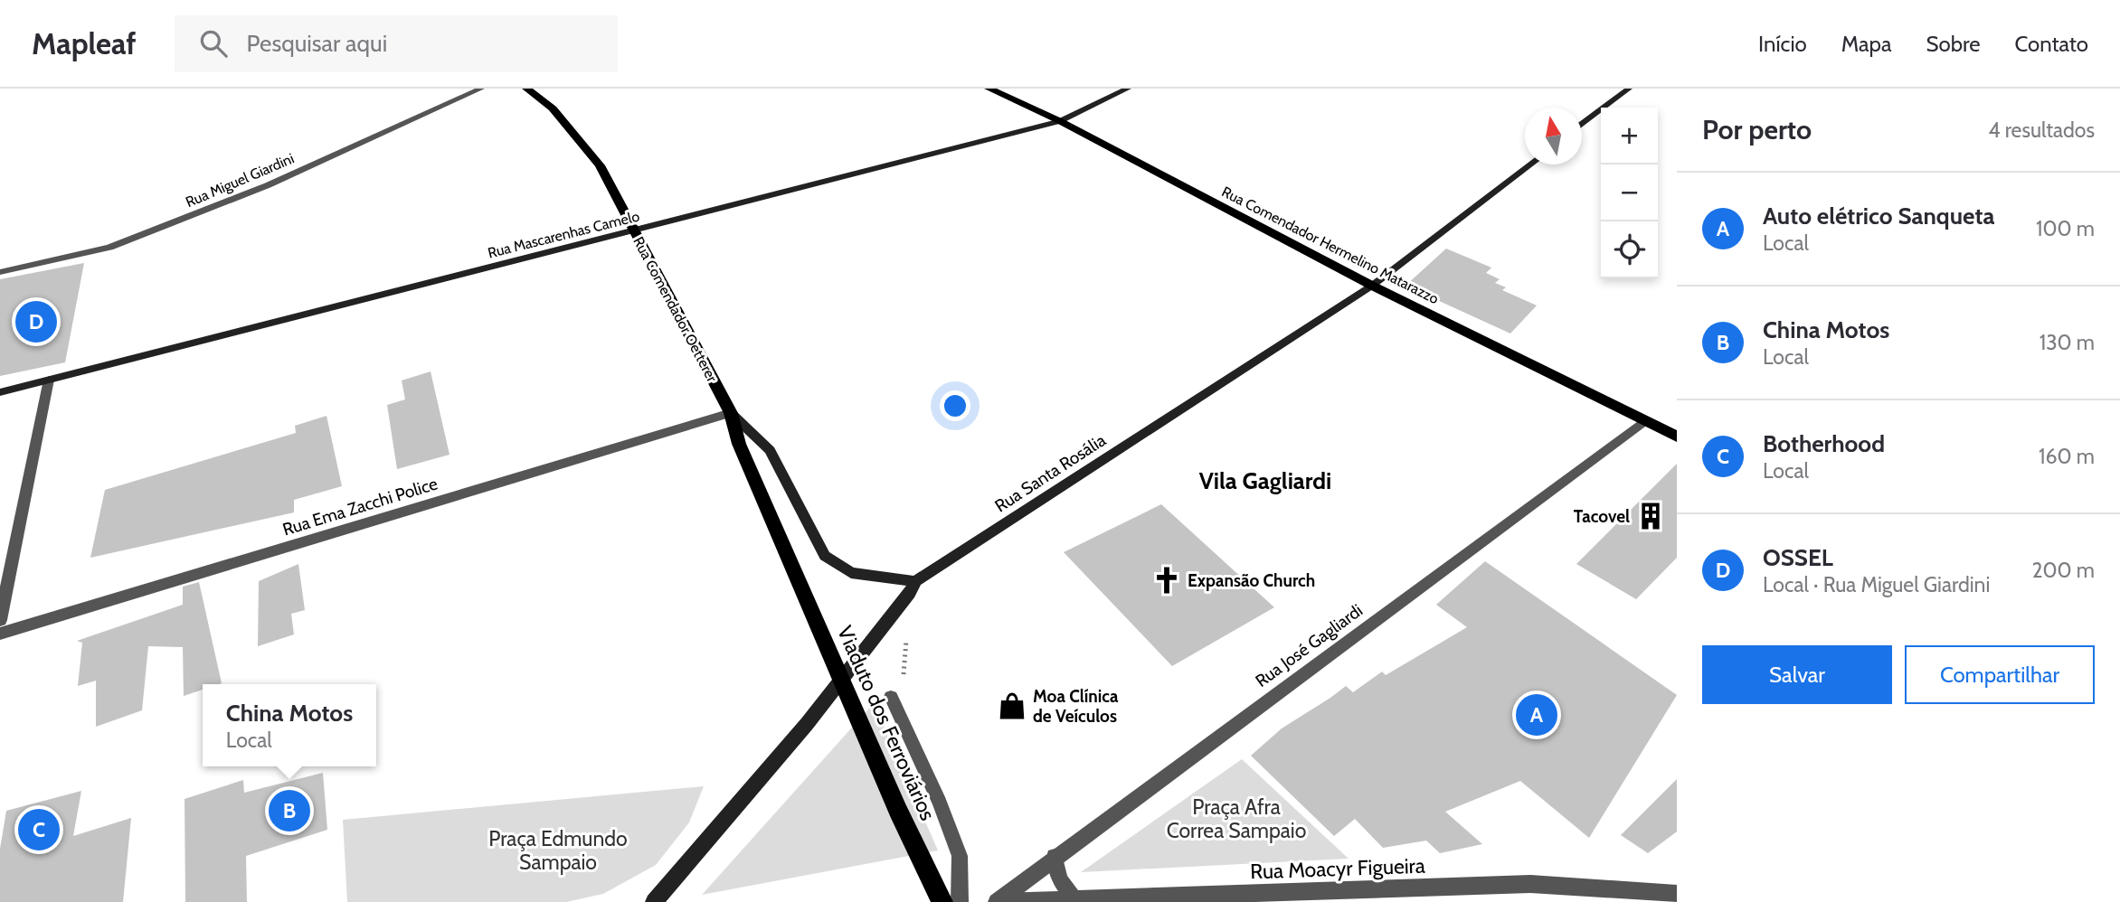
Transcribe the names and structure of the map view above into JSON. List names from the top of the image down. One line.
{"streets":{"main road":["Rua Mascarenhas Camelo","Rua Comendador Hermelino Matarazzo","Rua Comendador Oetterer","Rua Santa Rosália","Viaduto dos Ferroviários"],"street":["Rua Miguel Giardini","Rua Ema Zacchi Police","Rua José Gagliardi","Rua Moacyr Figueira"]},"crossings":[["Rua Mascarenhas Camelo","Rua Comendador Hermelino Matarazzo"],["Rua Mascarenhas Camelo","Rua Comendador Oetterer"],["Rua Comendador Hermelino Matarazzo","Rua Santa Rosália"],["Rua Comendador Hermelino Matarazzo","Rua José Gagliardi"],["Rua Comendador Oetterer","Rua Santa Rosália"],["Rua Comendador Oetterer","Rua Ema Zacchi Police"],["Rua Comendador Oetterer","Viaduto dos Ferroviários"],["Rua José Gagliardi","Rua Moacyr Figueira"]],"districts":["Vila Gagliardi"],"parks":["Praça Afra Correa Sampaio","Praça Edmundo Sampaio"],"places":{"building":["Tacovel"],"church":["Expansão Church"],"shop":["Moa Clínica de Veículos"]},"north":"top","page":{"header":"Mapleaf","search":"Pesquisar aqui","nav":["Início","Mapa","Sobre","Contato"],"heading":["Por perto","4 resultados"],"map_buttons":["+","−"],"list":[{"mark":"A","name":"Auto elétrico Sanqueta","note":"Local","value":"100 m"},{"mark":"B","name":"China Motos","note":"Local","value":"130 m"},{"mark":"C","name":"Botherhood","note":"Local","value":"160 m"},{"mark":"D","name":"OSSEL","note":"Local · Rua Miguel Giardini","value":"200 m"}],"pins":["D","A","B","C"],"buttons":["Salvar","Compartilhar"],"popup":["China Motos","Local"]}}
